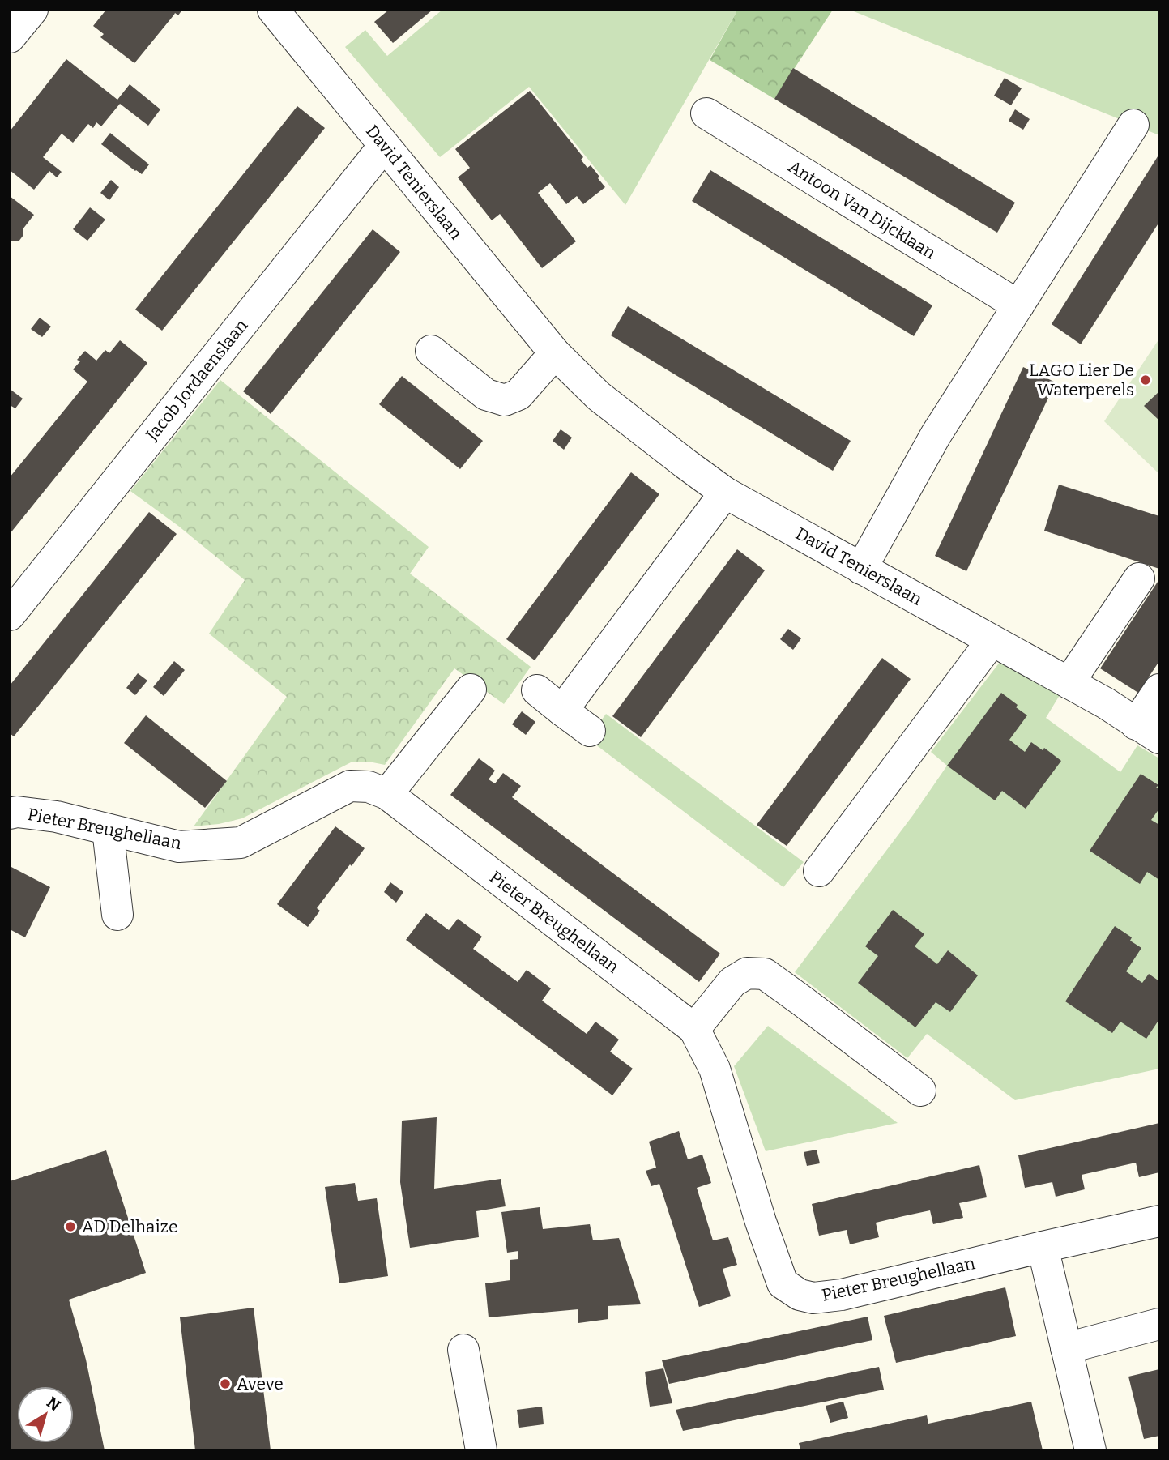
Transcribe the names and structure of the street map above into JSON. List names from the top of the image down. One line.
{"streets":{"street":["David Tenierslaan","Antoon Van Dijcklaan","Jacob Jordaenslaan","Pieter Breughellaan"]},"crossings":[["David Tenierslaan","Jacob Jordaenslaan"]],"places":["LAGO Lier De Waterperels","AD Delhaize","Aveve"],"north":"top right"}
